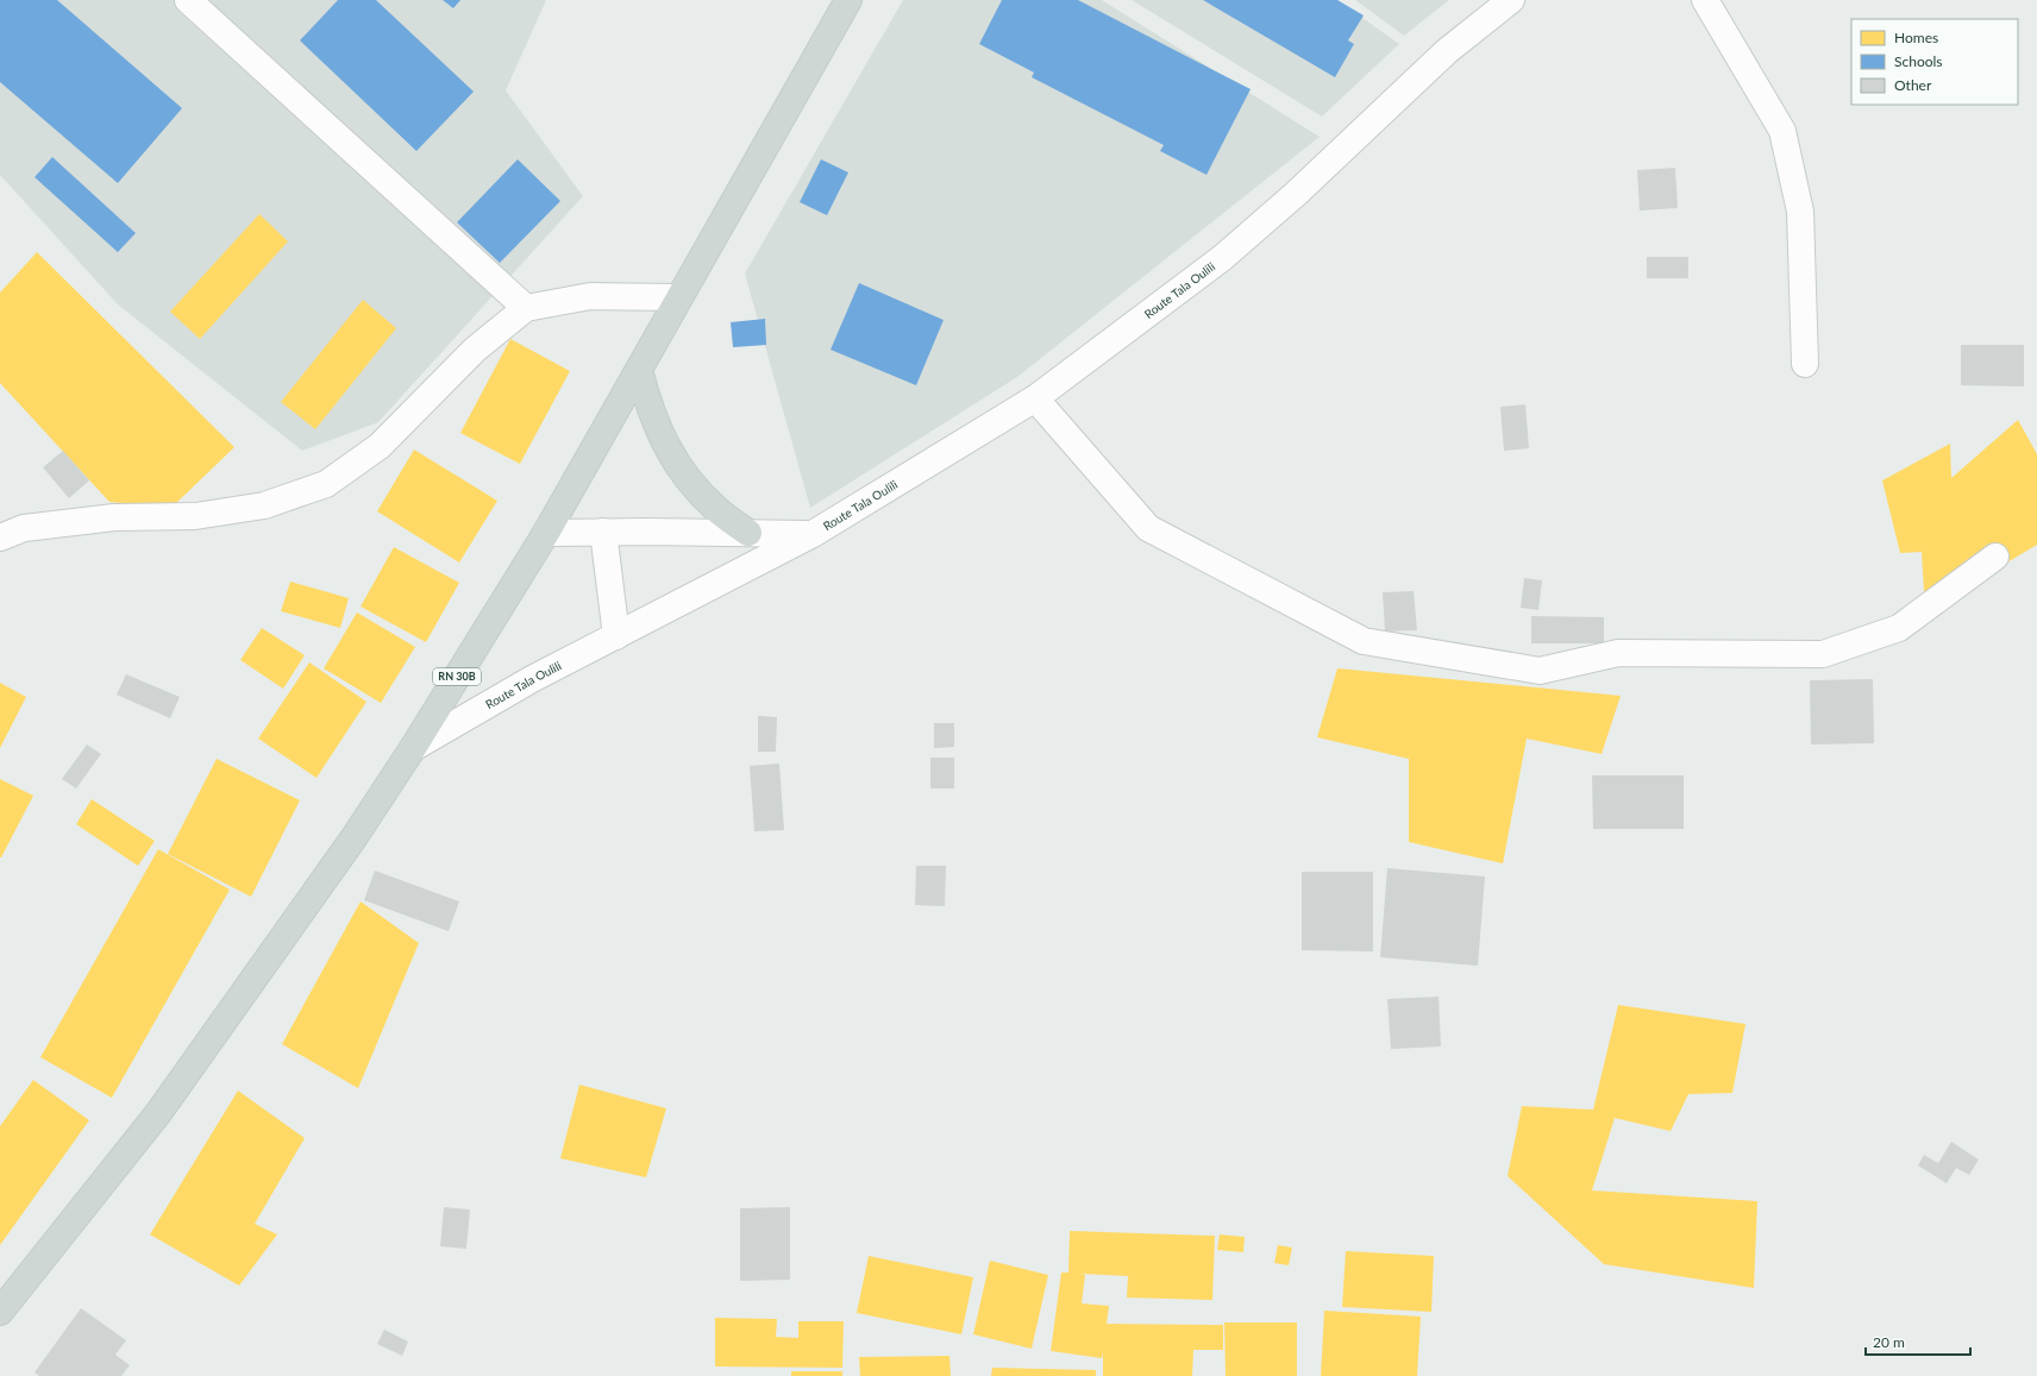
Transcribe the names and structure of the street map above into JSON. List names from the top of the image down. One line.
{"streets":{"main road":["RN 30B"],"street":["Route Tala Oulili"]},"crossings":[["Route Tala Oulili","RN 30B"]],"legend":["Homes","Schools","Other"],"scale_bar":"20 m"}
